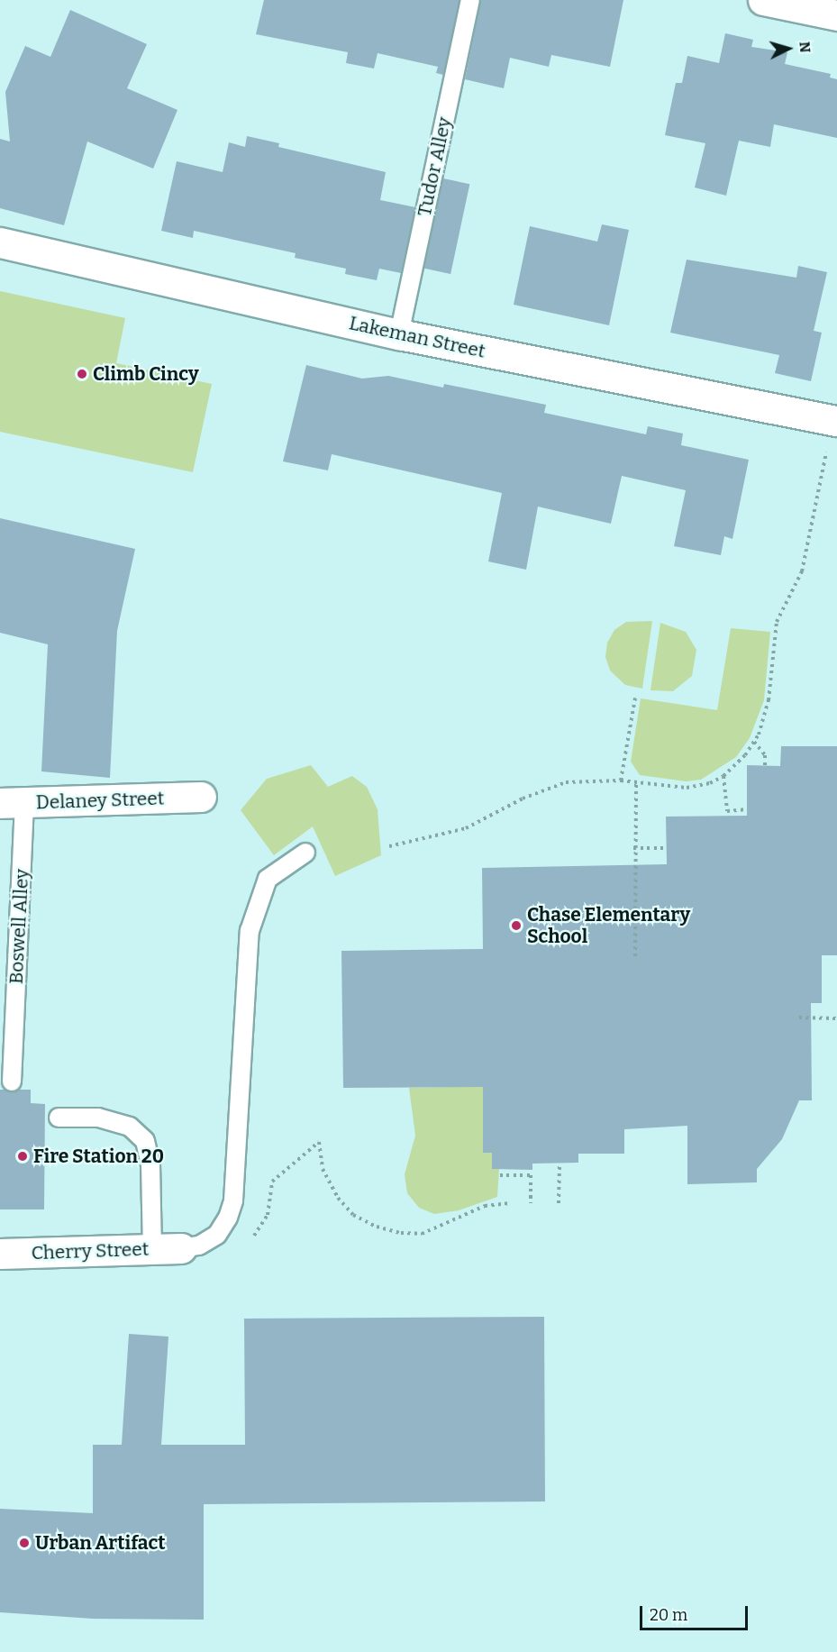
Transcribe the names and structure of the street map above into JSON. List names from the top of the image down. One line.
{"streets":{"street":["Lakeman Street","Delaney Street","Cherry Street"],"lane":["Tudor Alley","Boswell Alley"]},"crossings":[["Tudor Alley","Lakeman Street"],["Delaney Street","Boswell Alley"]],"places":["Climb Cincy","Chase Elementary School","Fire Station 20","Urban Artifact"],"scale_bar":"20 m","north":"right"}
